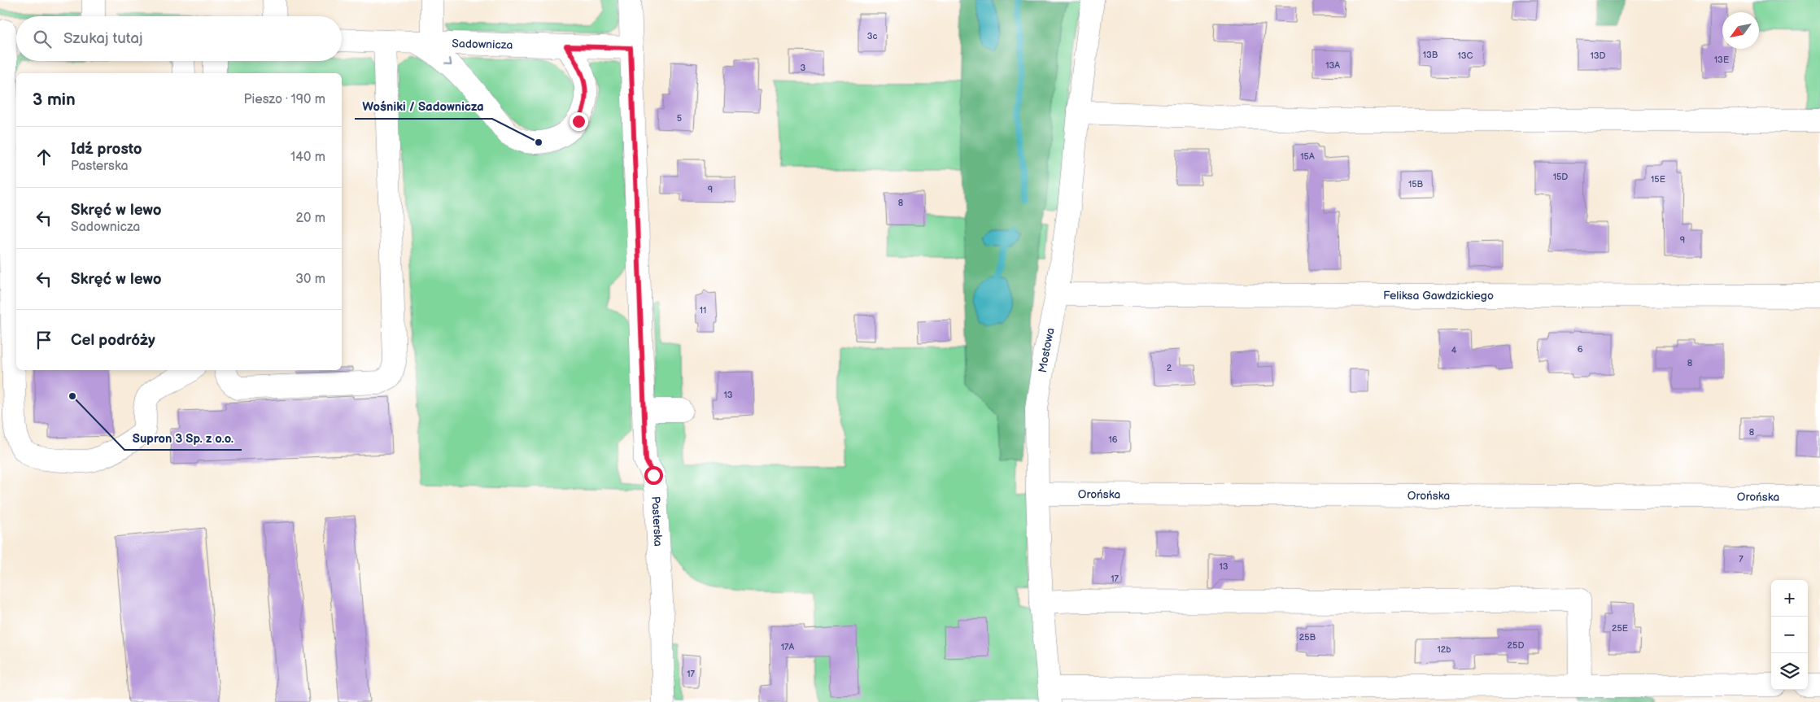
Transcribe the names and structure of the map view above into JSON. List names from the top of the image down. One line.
{"streets":{"street":["Sadownicza","Feliksa Gawdzickiego","Mostowa","Orońska","Pasterska"]},"crossings":[["Sadownicza","Pasterska"],["Feliksa Gawdzickiego","Mostowa"],["Mostowa","Orońska"]],"places":["Wośniki / Sadownicza","Supron 3 Sp. z o.o."],"house_numbers":["3c","13B","13C","13D","13E","13A","3","5","15A","15D","15E","15B","9","8","9","11","6","4","8","2","13","8","16","7","13","17","25E","25B","25D","17A","12b","17"],"north":"bottom left","page":{"search":"Szukaj tutaj","heading":["3 min","Pieszo · 190 m"],"list":[["Idź prosto","Pasterska","140 m"],["Skręć w lewo","Sadownicza","20 m"],["Skręć w lewo","30 m"],"Cel podróży"],"map_buttons":["+","−"]}}
